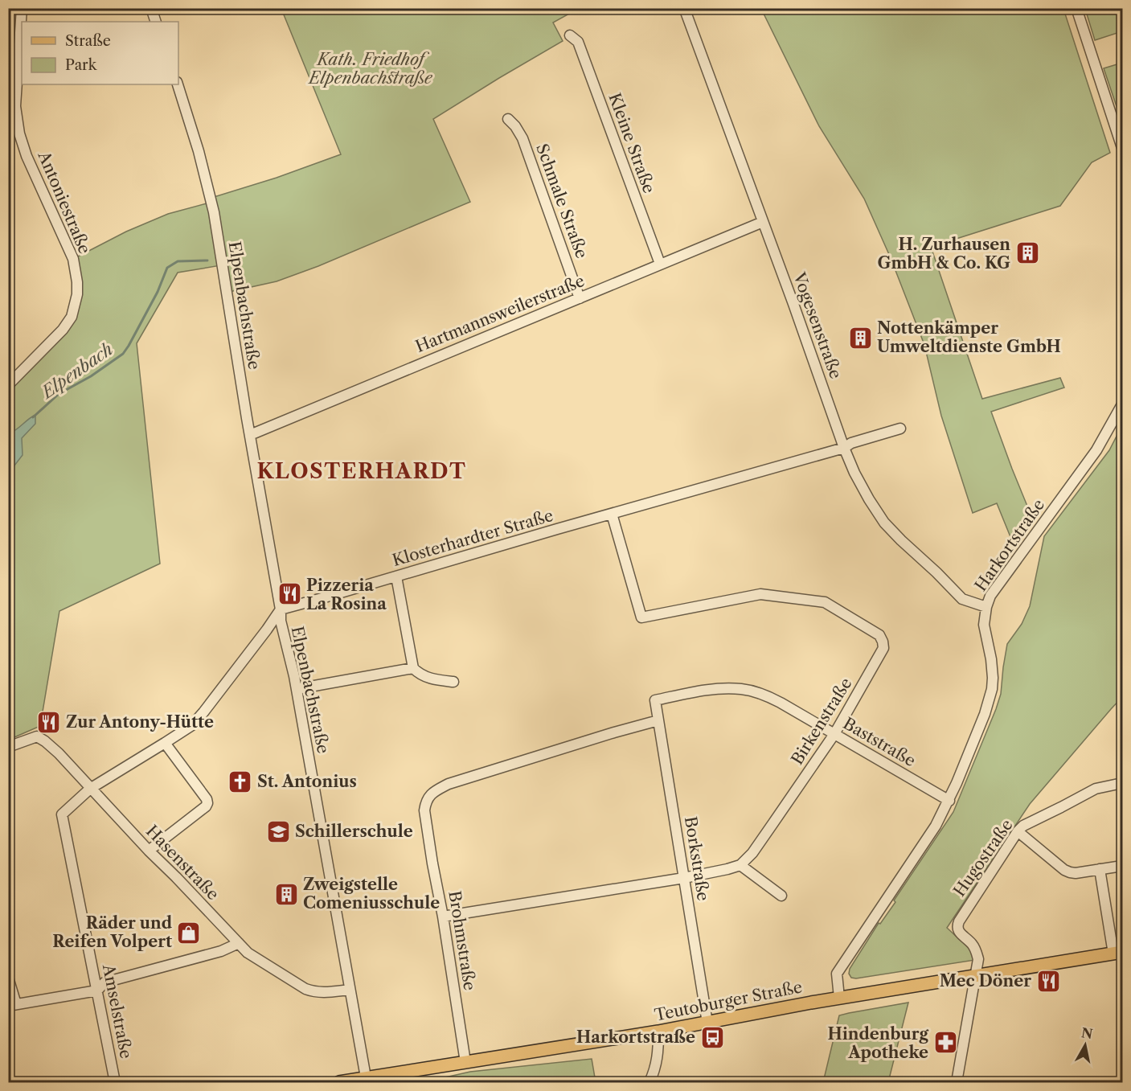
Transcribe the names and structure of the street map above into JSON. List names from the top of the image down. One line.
{"streets":{"main road":["Teutoburger Straße"],"street":["Kleine Straße","Schmale Straße","Antoniestraße","Elpenbachstraße","Hartmannsweilerstraße","Vogesenstraße","Klosterhardter Straße","Harkortstraße","Birkenstraße","Baststraße","Hugostraße","Borkstraße","Hasenstraße","Brohmstraße","Amselstraße"]},"crossings":[["Kleine Straße","Hartmannsweilerstraße"],["Schmale Straße","Hartmannsweilerstraße"],["Elpenbachstraße","Hartmannsweilerstraße"],["Elpenbachstraße","Klosterhardter Straße"],["Elpenbachstraße","Hasenstraße"],["Elpenbachstraße","Teutoburger Straße"],["Hartmannsweilerstraße","Vogesenstraße"],["Vogesenstraße","Klosterhardter Straße"],["Vogesenstraße","Harkortstraße"],["Klosterhardter Straße","Birkenstraße"],["Harkortstraße","Baststraße"],["Harkortstraße","Teutoburger Straße"],["Birkenstraße","Baststraße"],["Baststraße","Borkstraße"],["Hugostraße","Teutoburger Straße"],["Borkstraße","Brohmstraße"],["Borkstraße","Teutoburger Straße"],["Hasenstraße","Amselstraße"],["Brohmstraße","Teutoburger Straße"]],"districts":["KLOSTERHARDT"],"water":["Elpenbach"],"parks":["Kath. Friedhof Elpenbachstraße"],"places":{"building":["H. Zurhausen GmbH & Co. KG","Nottenkämper Umweltdienste GmbH","Zweigstelle Comeniusschule"],"restaurant":["Pizzeria La Rosina","Zur Antony-Hütte","Mec Döner"],"church":["St. Antonius"],"school or university":["Schillerschule"],"shop":["Räder und Reifen Volpert"],"bus stop":["Harkortstraße"],"pharmacy":["Hindenburg Apotheke"]},"legend":["Straße","Park"],"north":"top"}
